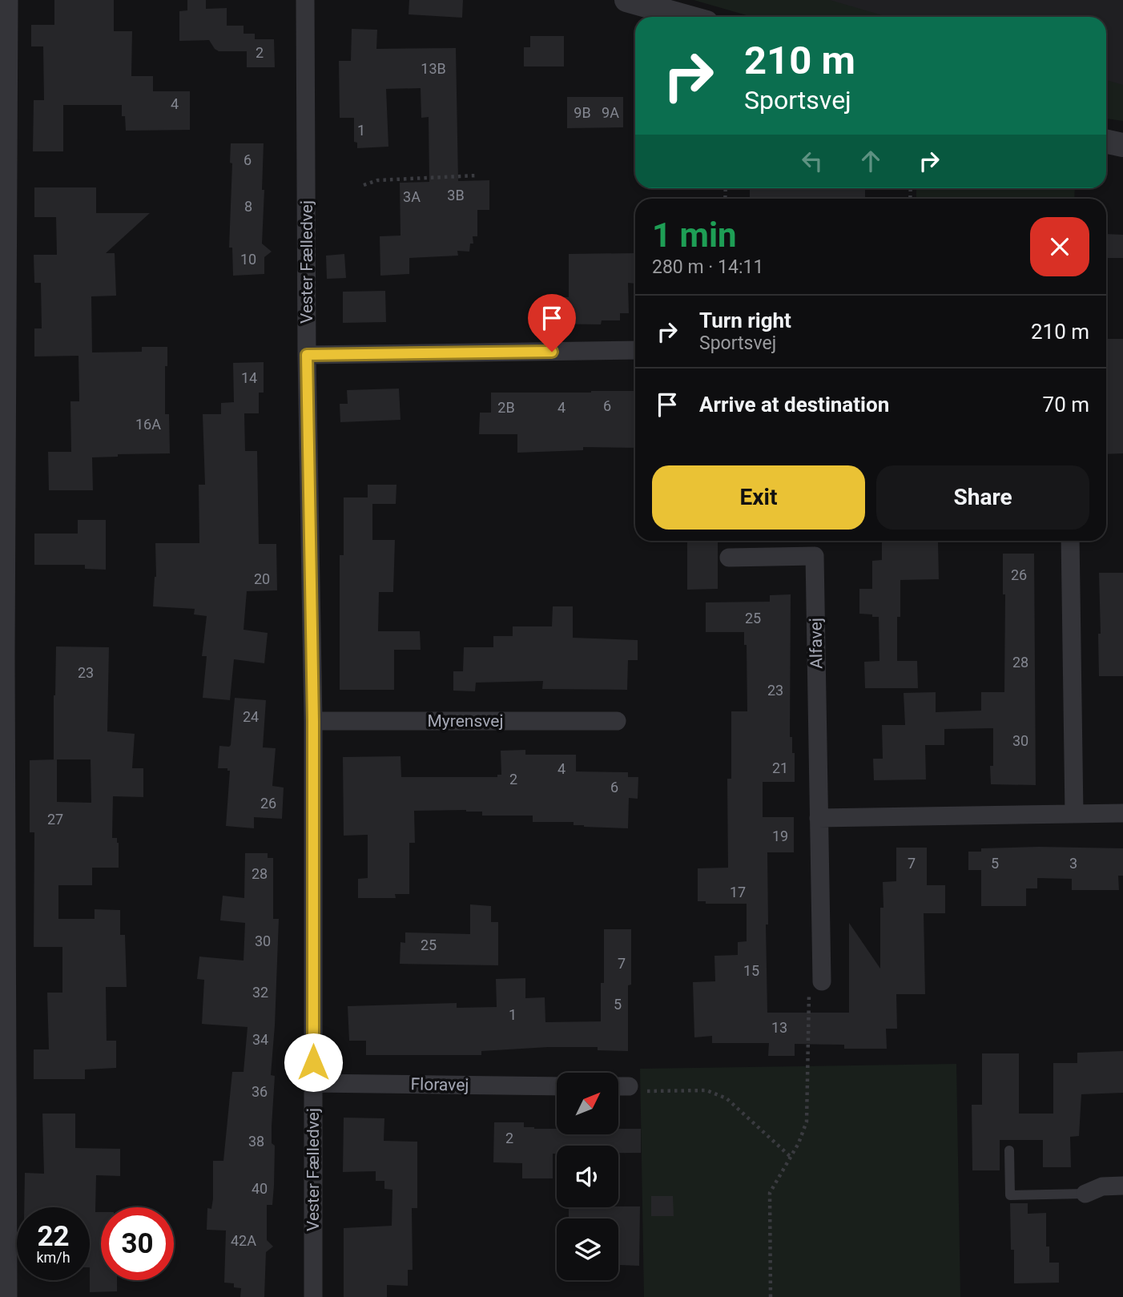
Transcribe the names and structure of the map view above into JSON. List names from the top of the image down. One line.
{"streets":{"street":["Vester Fælledvej","Alfavej","Myrensvej","Floravej"]},"crossings":[["Vester Fælledvej","Myrensvej"],["Vester Fælledvej","Floravej"]],"house_numbers":["2","13B","4","9B","9A","1","6","3B","3A","8","10","14","6","2B","4","16A","26","20","25","28","23","23","24","30","21","4","2","6","26","27","19","7","5","3","28","17","30","25","7","15","32","5","1","13","34","36","2","38","40","42A"],"north":"top right","page":{"turn":["210 m","Sportsvej"],"heading":["1 min","280 m · 14:11"],"list":[{"name":"Turn right","note":"Sportsvej","value":"210 m"},{"name":"Arrive at destination","value":"70 m"}],"buttons":["Exit","Share"],"speed":"22 km/h","limit":"30"}}
